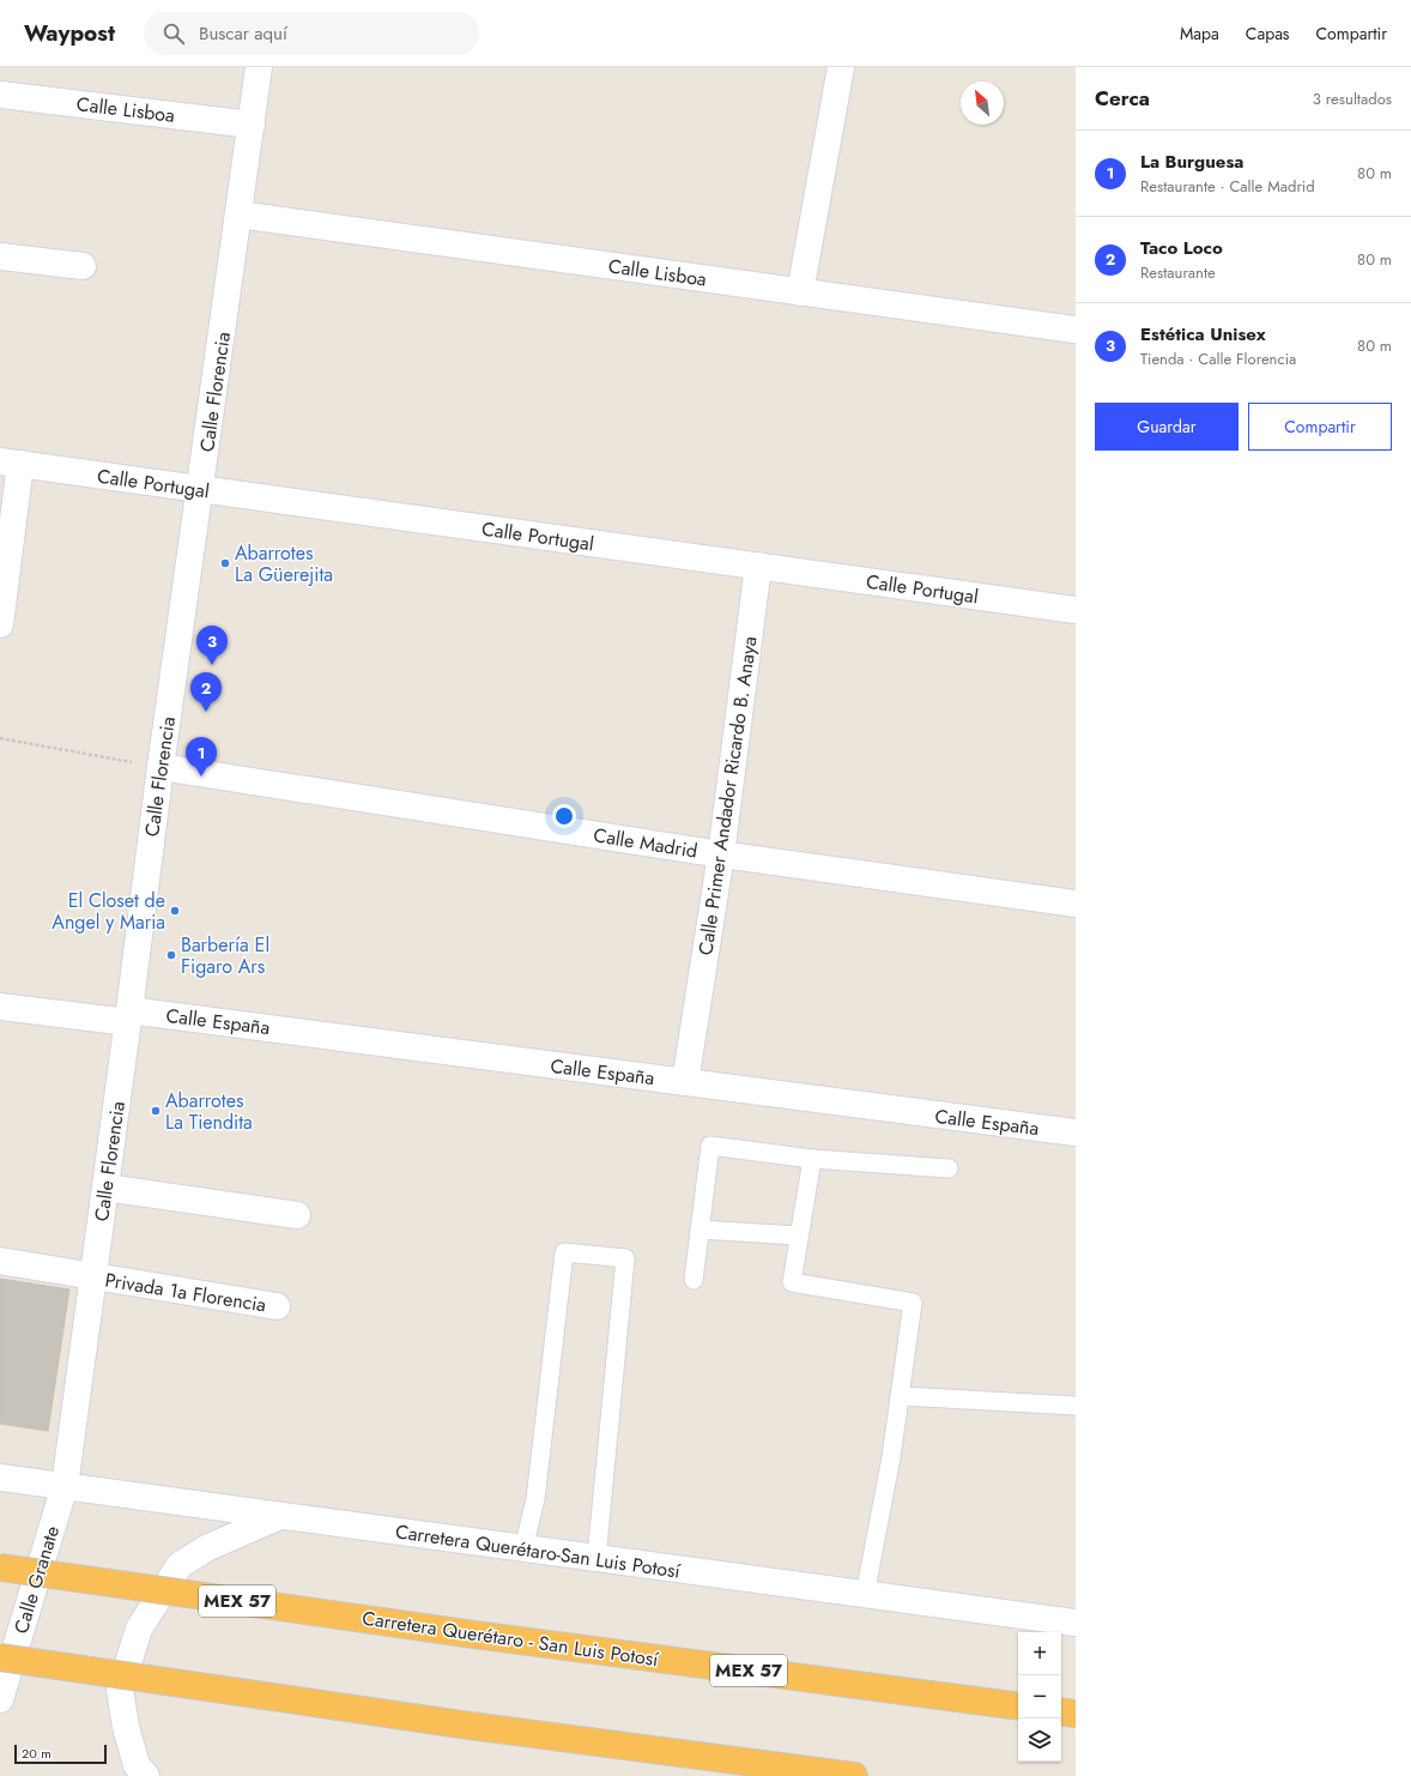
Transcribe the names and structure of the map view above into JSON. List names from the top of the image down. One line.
{"streets":{"highway":["MEX 57","Carretera Querétaro - San Luis Potosí"],"street":["Calle Lisboa","Calle Florencia","Calle Portugal","Calle Primer Andador Ricardo B. Anaya","Calle Madrid","Calle España","Privada 1a Florencia","Carretera Querétaro-San Luis Potosí","Calle Granate"]},"crossings":[["Calle Lisboa","Calle Florencia"],["Calle Florencia","Calle Portugal"],["Calle Florencia","Calle Madrid"],["Calle Florencia","Calle España"],["Calle Florencia","Privada 1a Florencia"],["Calle Florencia","Carretera Querétaro-San Luis Potosí"],["Calle Florencia","Calle Granate"],["Calle Portugal","Calle Primer Andador Ricardo B. Anaya"],["Calle Primer Andador Ricardo B. Anaya","Calle Madrid"],["Calle Primer Andador Ricardo B. Anaya","Calle España"],["Carretera Querétaro-San Luis Potosí","Calle Granate"]],"places":["Abarrotes La Güerejita","El Closet de Angel y Maria","Barbería El Figaro Ars","Abarrotes La Tiendita"],"scale_bar":"20 m","north":"top left","page":{"header":"Waypost","search":"Buscar aquí","nav":["Mapa","Capas","Compartir"],"heading":["Cerca","3 resultados"],"list":[{"mark":"1","name":"La Burguesa","note":"Restaurante · Calle Madrid","value":"80 m"},{"mark":"2","name":"Taco Loco","note":"Restaurante","value":"80 m"},{"mark":"3","name":"Estética Unisex","note":"Tienda · Calle Florencia","value":"80 m"}],"buttons":["Guardar","Compartir"],"pins":["3","2","1"],"map_buttons":["+","−"],"scale":"20 m"}}
